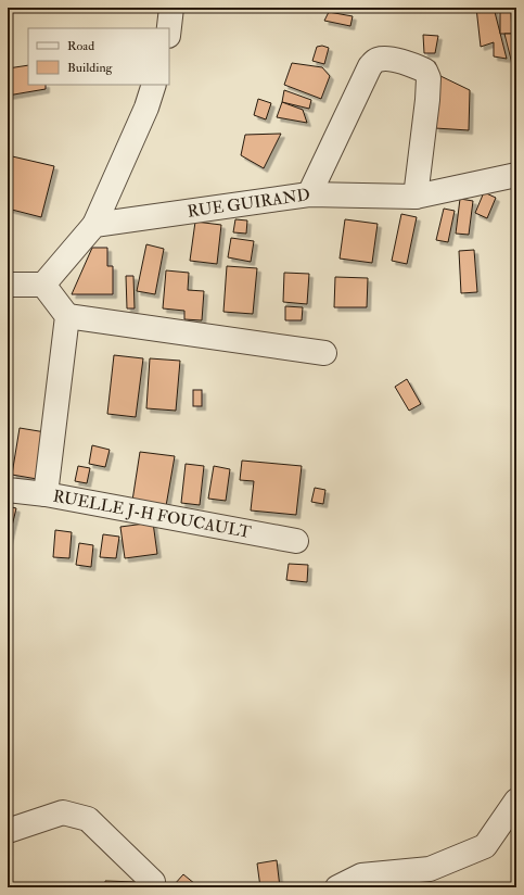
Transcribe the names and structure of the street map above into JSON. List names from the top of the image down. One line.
{"streets":{"street":["RUE GUIRAND","RUELLE J-H FOUCAULT"]},"legend":["Road","Building"]}
